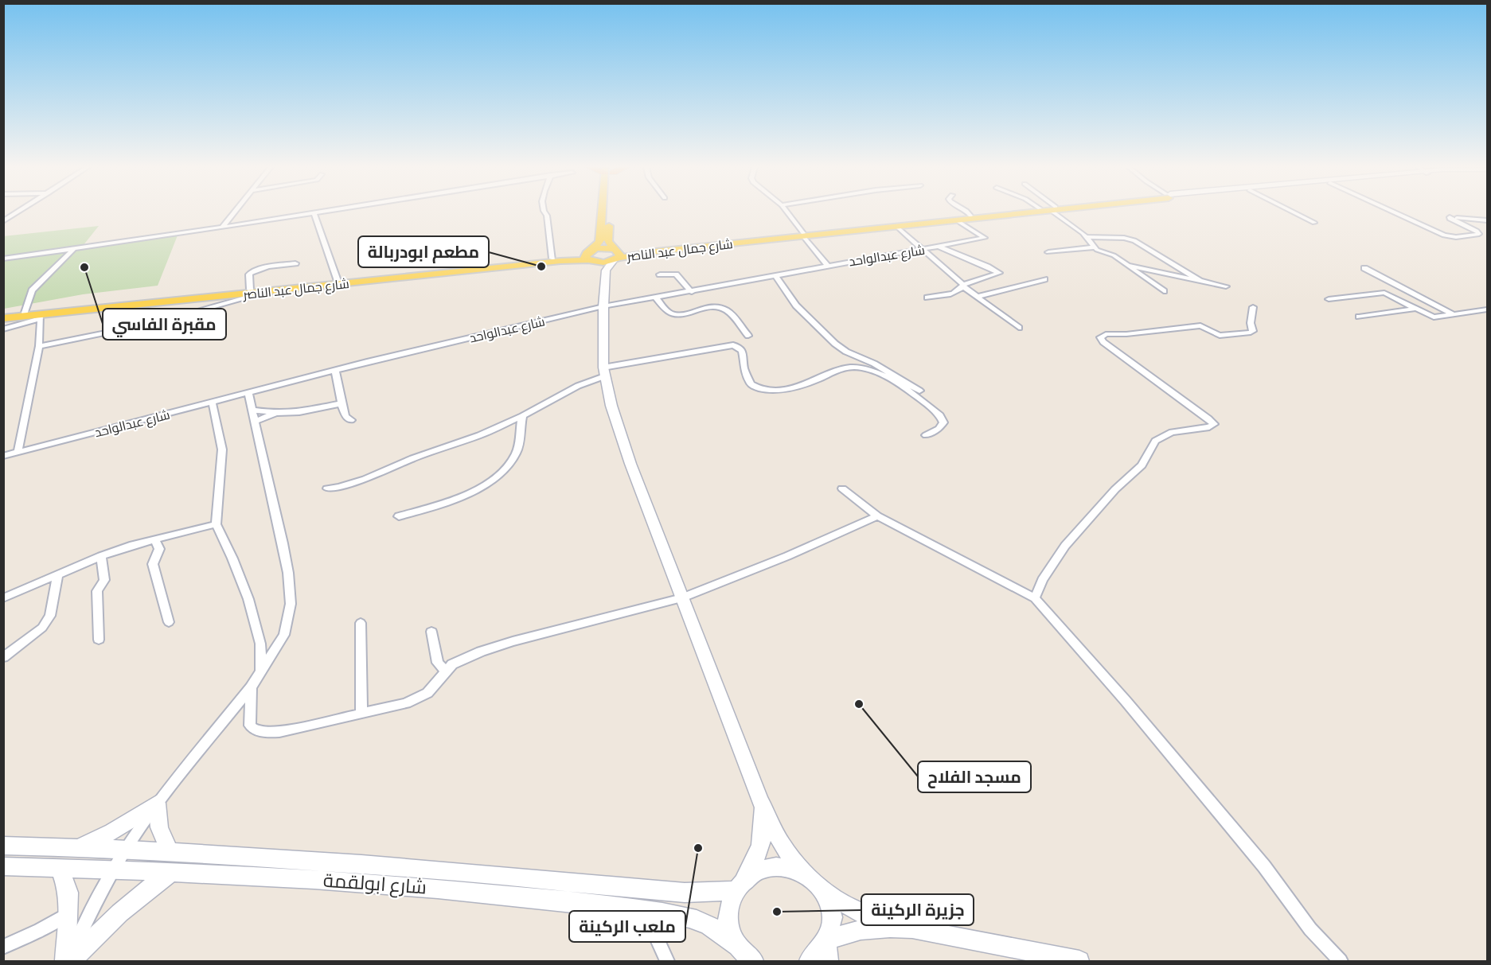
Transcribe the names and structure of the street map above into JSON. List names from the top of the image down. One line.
{"streets":{"main road":["شارع جمال عبد الناصر"],"street":["شارع عبدالواحد","شارع ابولقمة"]},"crossings":[["شارع جمال عبد الناصر","شارع عبدالواحد"]],"places":["مطعم ابودربالة","مقبرة الفاسي","مسجد الفلاح","ملعب الركينة","جزيرة الركينة"]}
